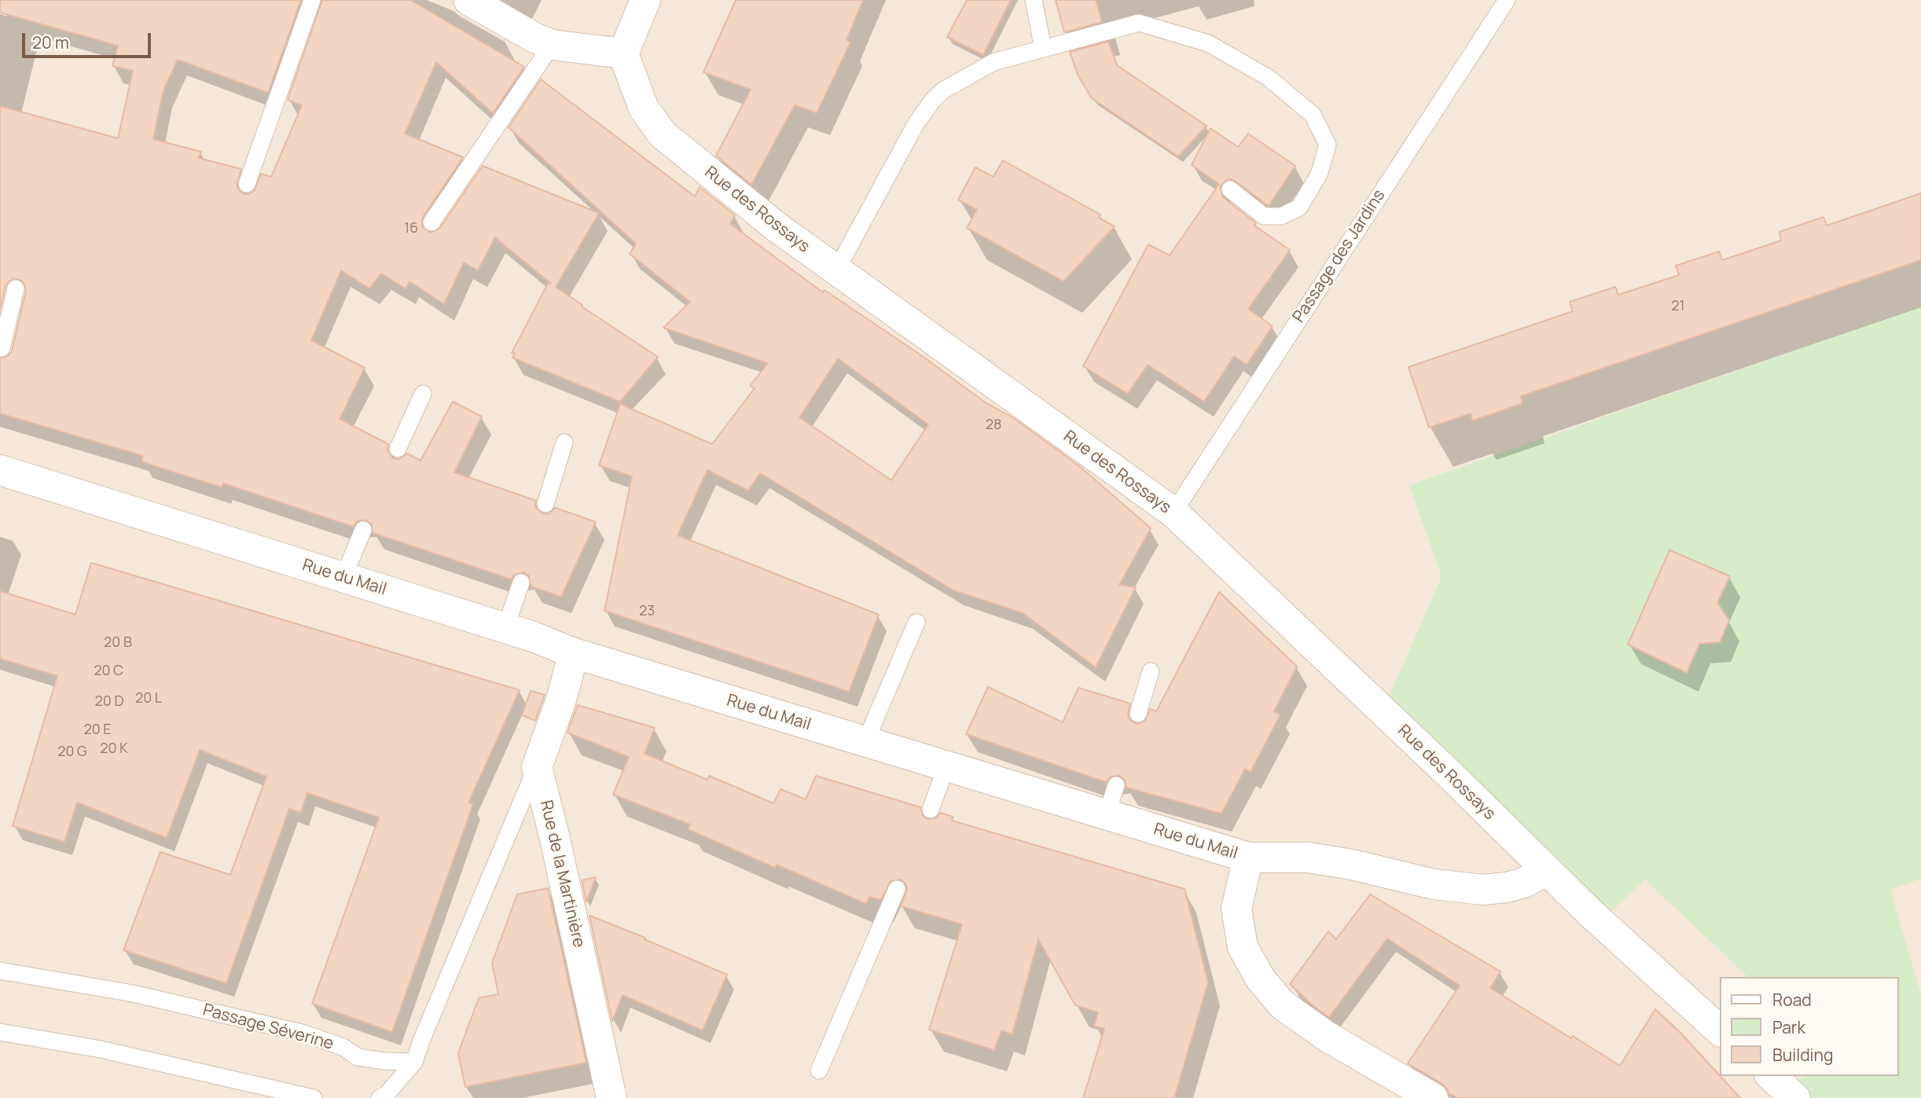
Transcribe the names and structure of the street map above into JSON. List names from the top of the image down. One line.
{"streets":{"street":["Rue des Rossays","Rue du Mail","Rue de la Martinière"],"lane":["Passage des Jardins","Passage Séverine"]},"crossings":[["Rue des Rossays","Passage des Jardins"],["Rue des Rossays","Rue du Mail"]],"house_numbers":["16","21","28","23","20 B","20 C","20 L","20 D","20 E","20 K","20 G"],"legend":["Road","Park","Building"],"scale_bar":"20 m"}
